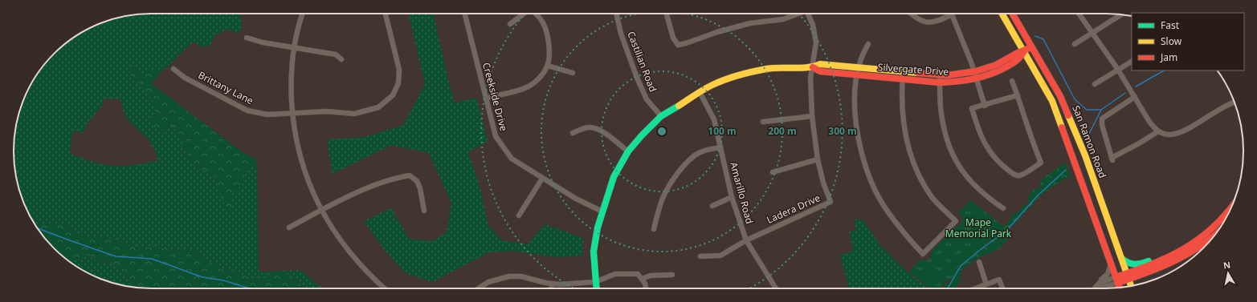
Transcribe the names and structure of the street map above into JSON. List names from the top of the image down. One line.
{"streets":{"street":["Castilian Road","Silvergate Drive","Brittany Lane","Creekside Drive","San Ramon Road","Amarillo Road","Ladera Drive"]},"crossings":[["Castilian Road","Silvergate Drive"],["Silvergate Drive","Creekside Drive"],["Silvergate Drive","San Ramon Road"],["Silvergate Drive","Amarillo Road"],["Amarillo Road","Ladera Drive"]],"parks":["Mape Memorial Park"],"legend":["Fast","Slow","Jam"],"north":"top","rings":["100 m","200 m","300 m"]}
